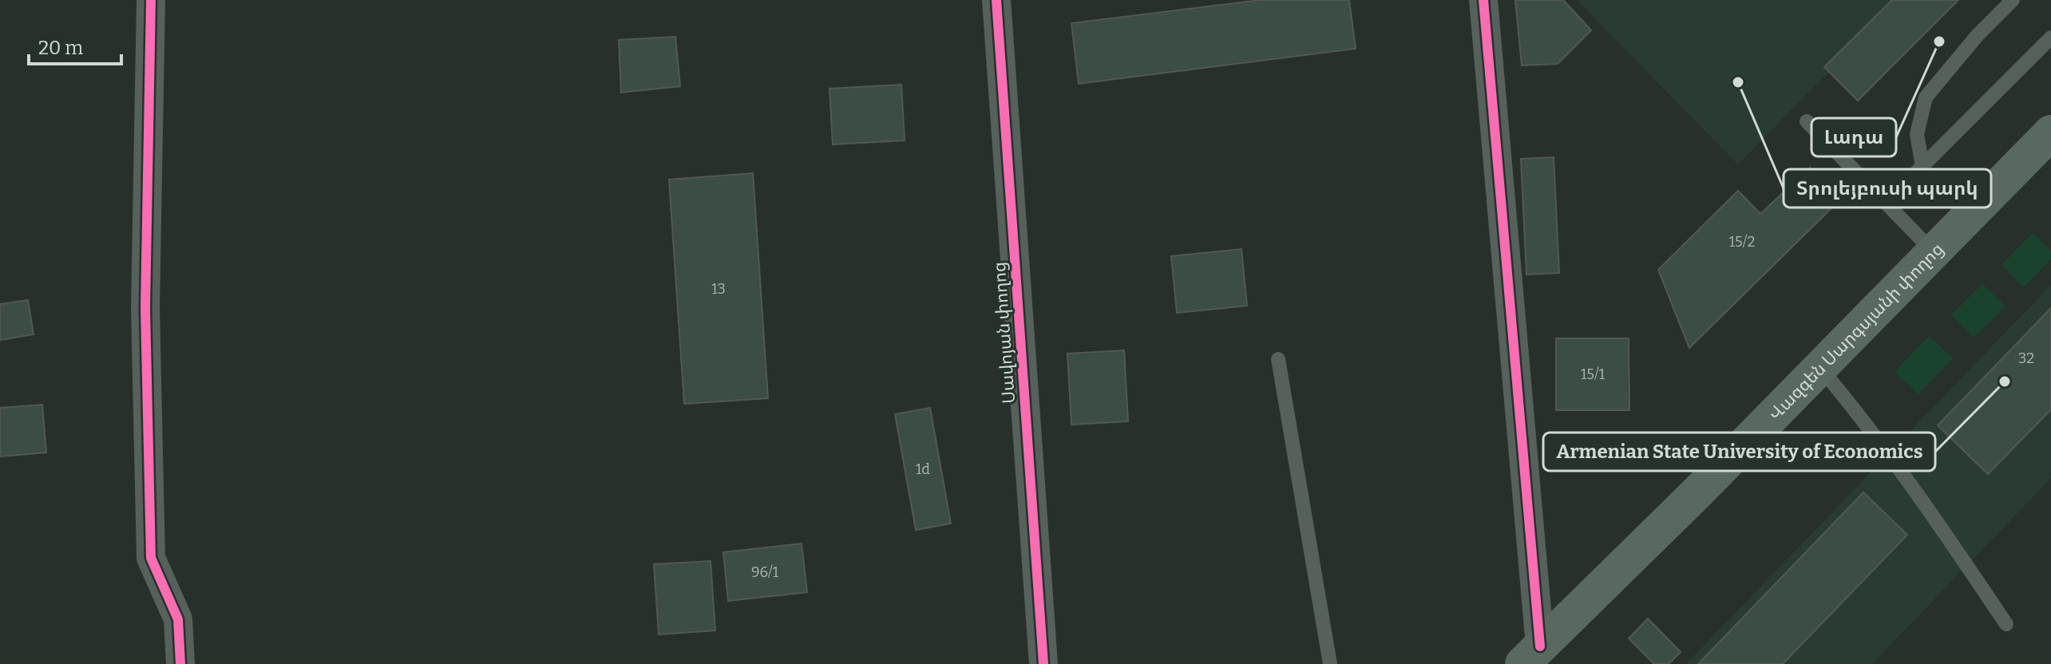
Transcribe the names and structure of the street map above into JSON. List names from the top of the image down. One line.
{"streets":{"highway":["Վազգեն Սարգսյանի փողոց"],"street":["Սավոյան փողոց"]},"places":["Լադա","Տրոլեյբուսի պարկ","Armenian State University of Economics"],"house_numbers":["15/2","13","32","15/1","1d","96/1"],"scale_bar":"20 m"}
